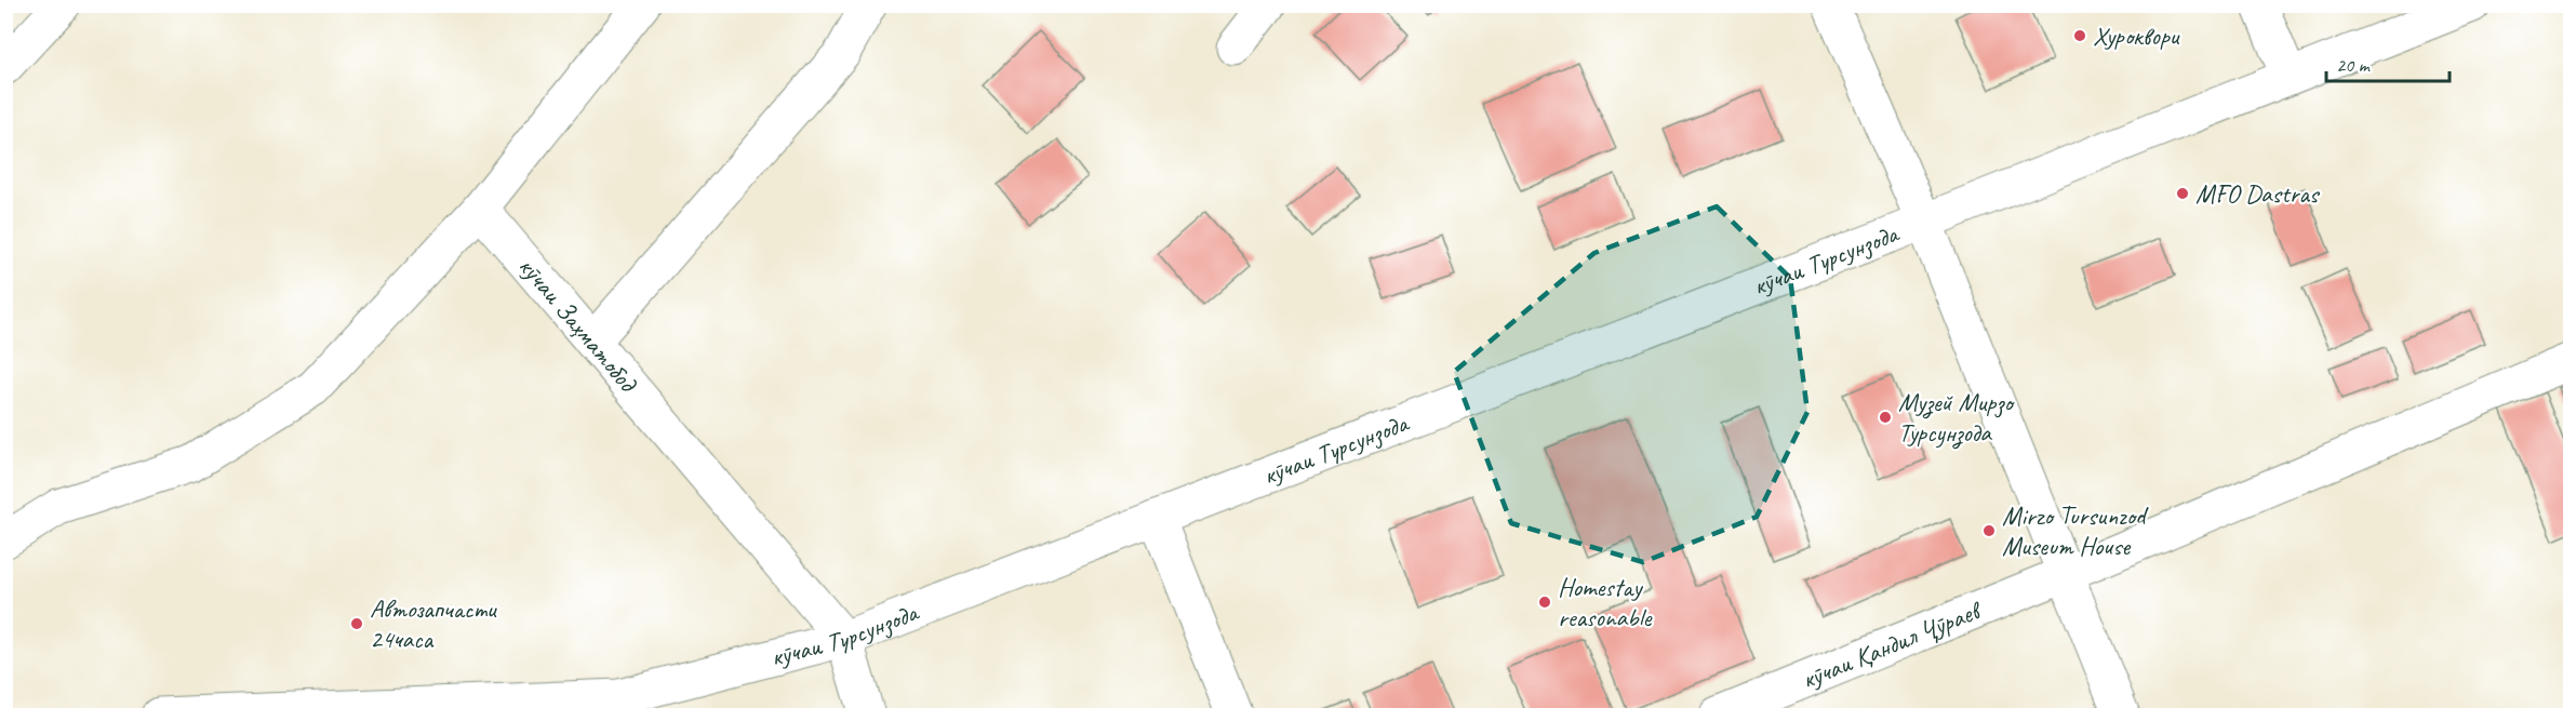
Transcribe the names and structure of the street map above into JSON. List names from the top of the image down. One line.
{"streets":{"main road":["кӯчаи Турсунзода","кӯчаи Заҳматобод","кӯчаи Қандил Ҷӯраев"]},"crossings":[["кӯчаи Турсунзода","кӯчаи Заҳматобод"]],"places":["Хуроквори","MFO Dastras","Музей Мирзо Турсунзода","Mirzo Tursunzod Museum House","Homestay reasonable","Автозапчасти 24часа"],"scale_bar":"20 m"}
